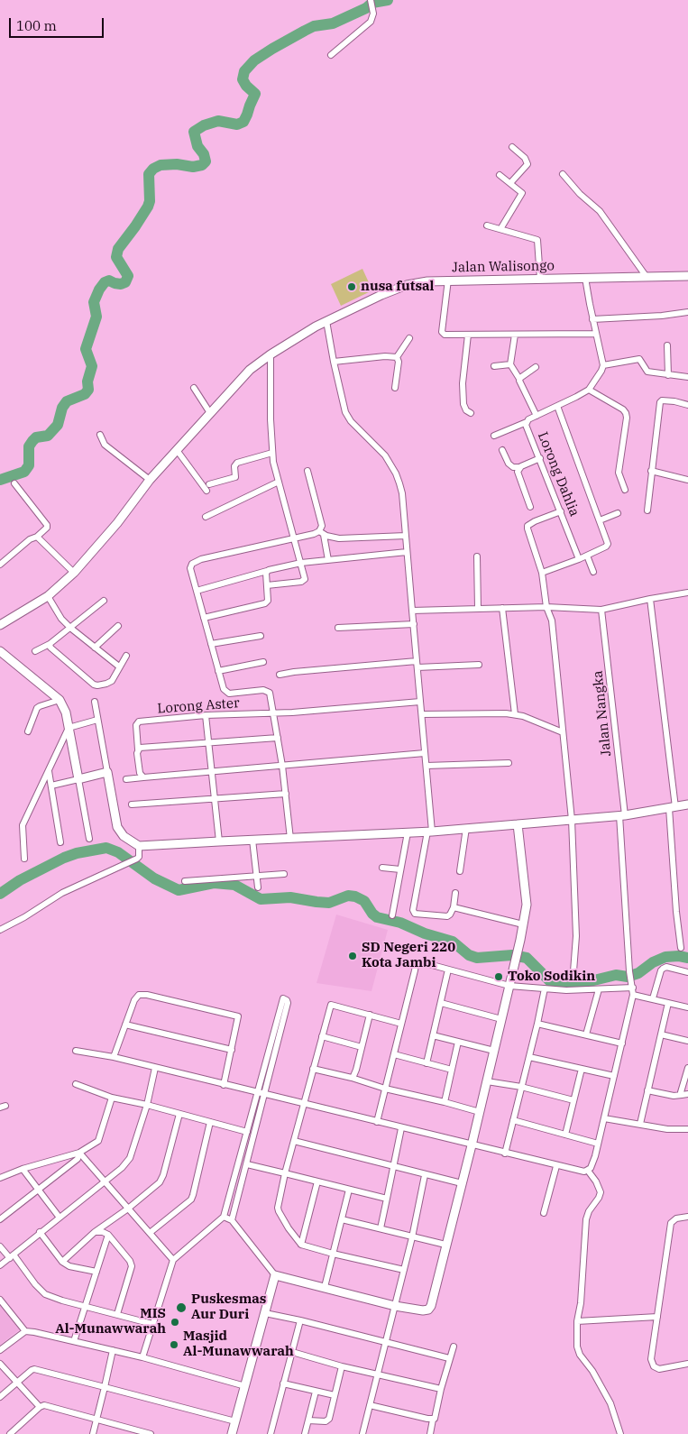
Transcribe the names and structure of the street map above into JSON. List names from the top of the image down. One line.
{"streets":{"street":["Jalan Walisongo","Lorong Dahlia","Lorong Aster","Jalan Nangka"]},"places":["nusa futsal","SD Negeri 220 Kota Jambi","Toko Sodikin","Puskesmas Aur Duri","MIS Al-Munawwarah","Masjid Al-Munawwarah"],"scale_bar":"100 m"}
